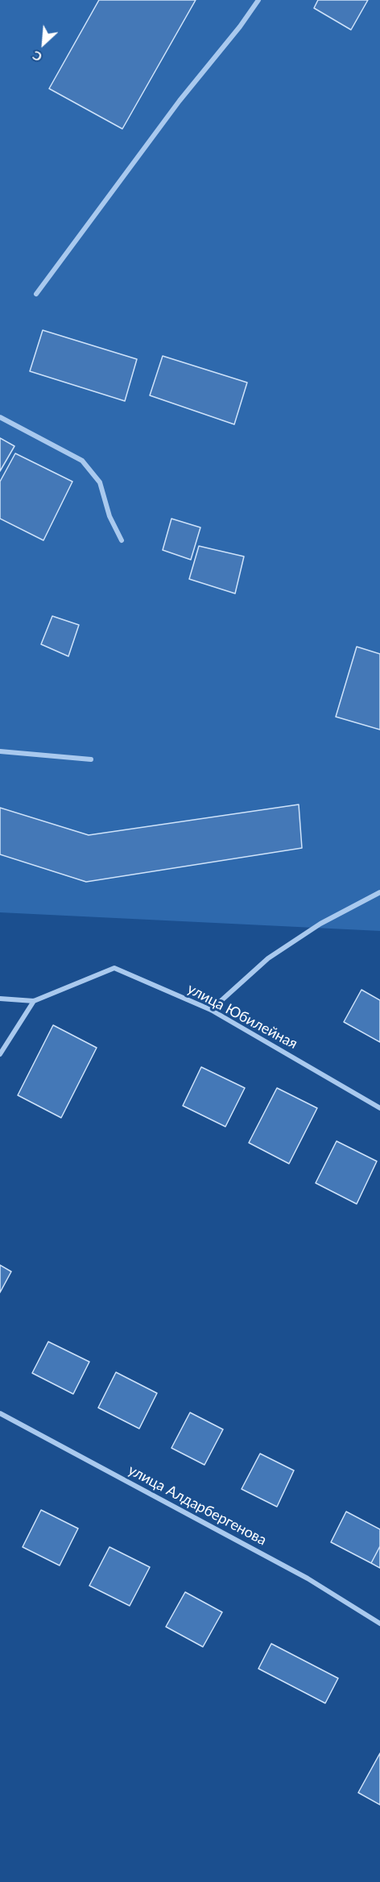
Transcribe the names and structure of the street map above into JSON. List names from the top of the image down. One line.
{"streets":{"street":["улица Юбилейная","улица Алдарбергенова"]},"north":"bottom left"}
